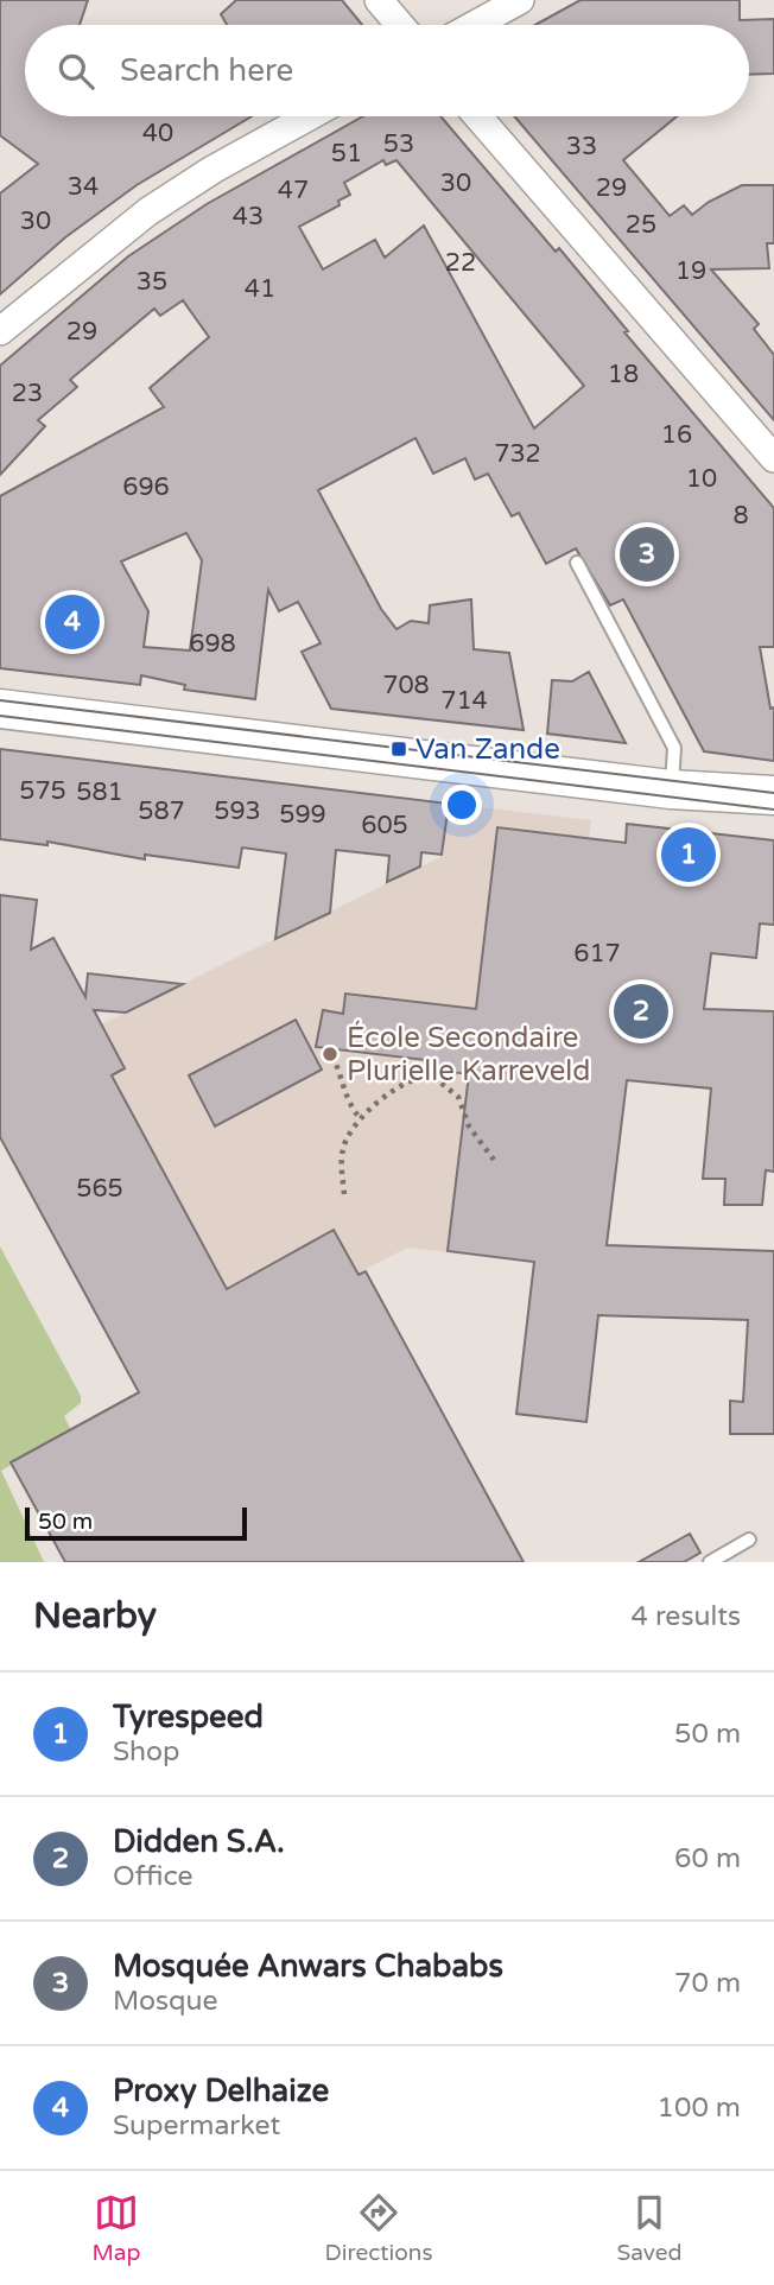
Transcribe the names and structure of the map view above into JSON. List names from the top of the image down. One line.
{"places":{"transit":["Van Zande"],"other":["École Secondaire Plurielle Karreveld"]},"house_numbers":["40","53","33","51","30","34","29","47","43","30","25","22","19","35","41","29","18","23","16","732","10","696","8","698","708","714","575","581","587","593","599","605","617","565"],"scale_bar":"50 m","page":{"search":"Search here","pins":["3","4","1","2"],"scale":"50 m","heading":["Nearby","4 results"],"list":[{"mark":"1","name":"Tyrespeed","note":"Shop","value":"50 m"},{"mark":"2","name":"Didden S.A.","note":"Office","value":"60 m"},{"mark":"3","name":"Mosquée Anwars Chababs","note":"Mosque","value":"70 m"},{"mark":"4","name":"Proxy Delhaize","note":"Supermarket","value":"100 m"}],"nav":["Map","Directions","Saved"]}}
